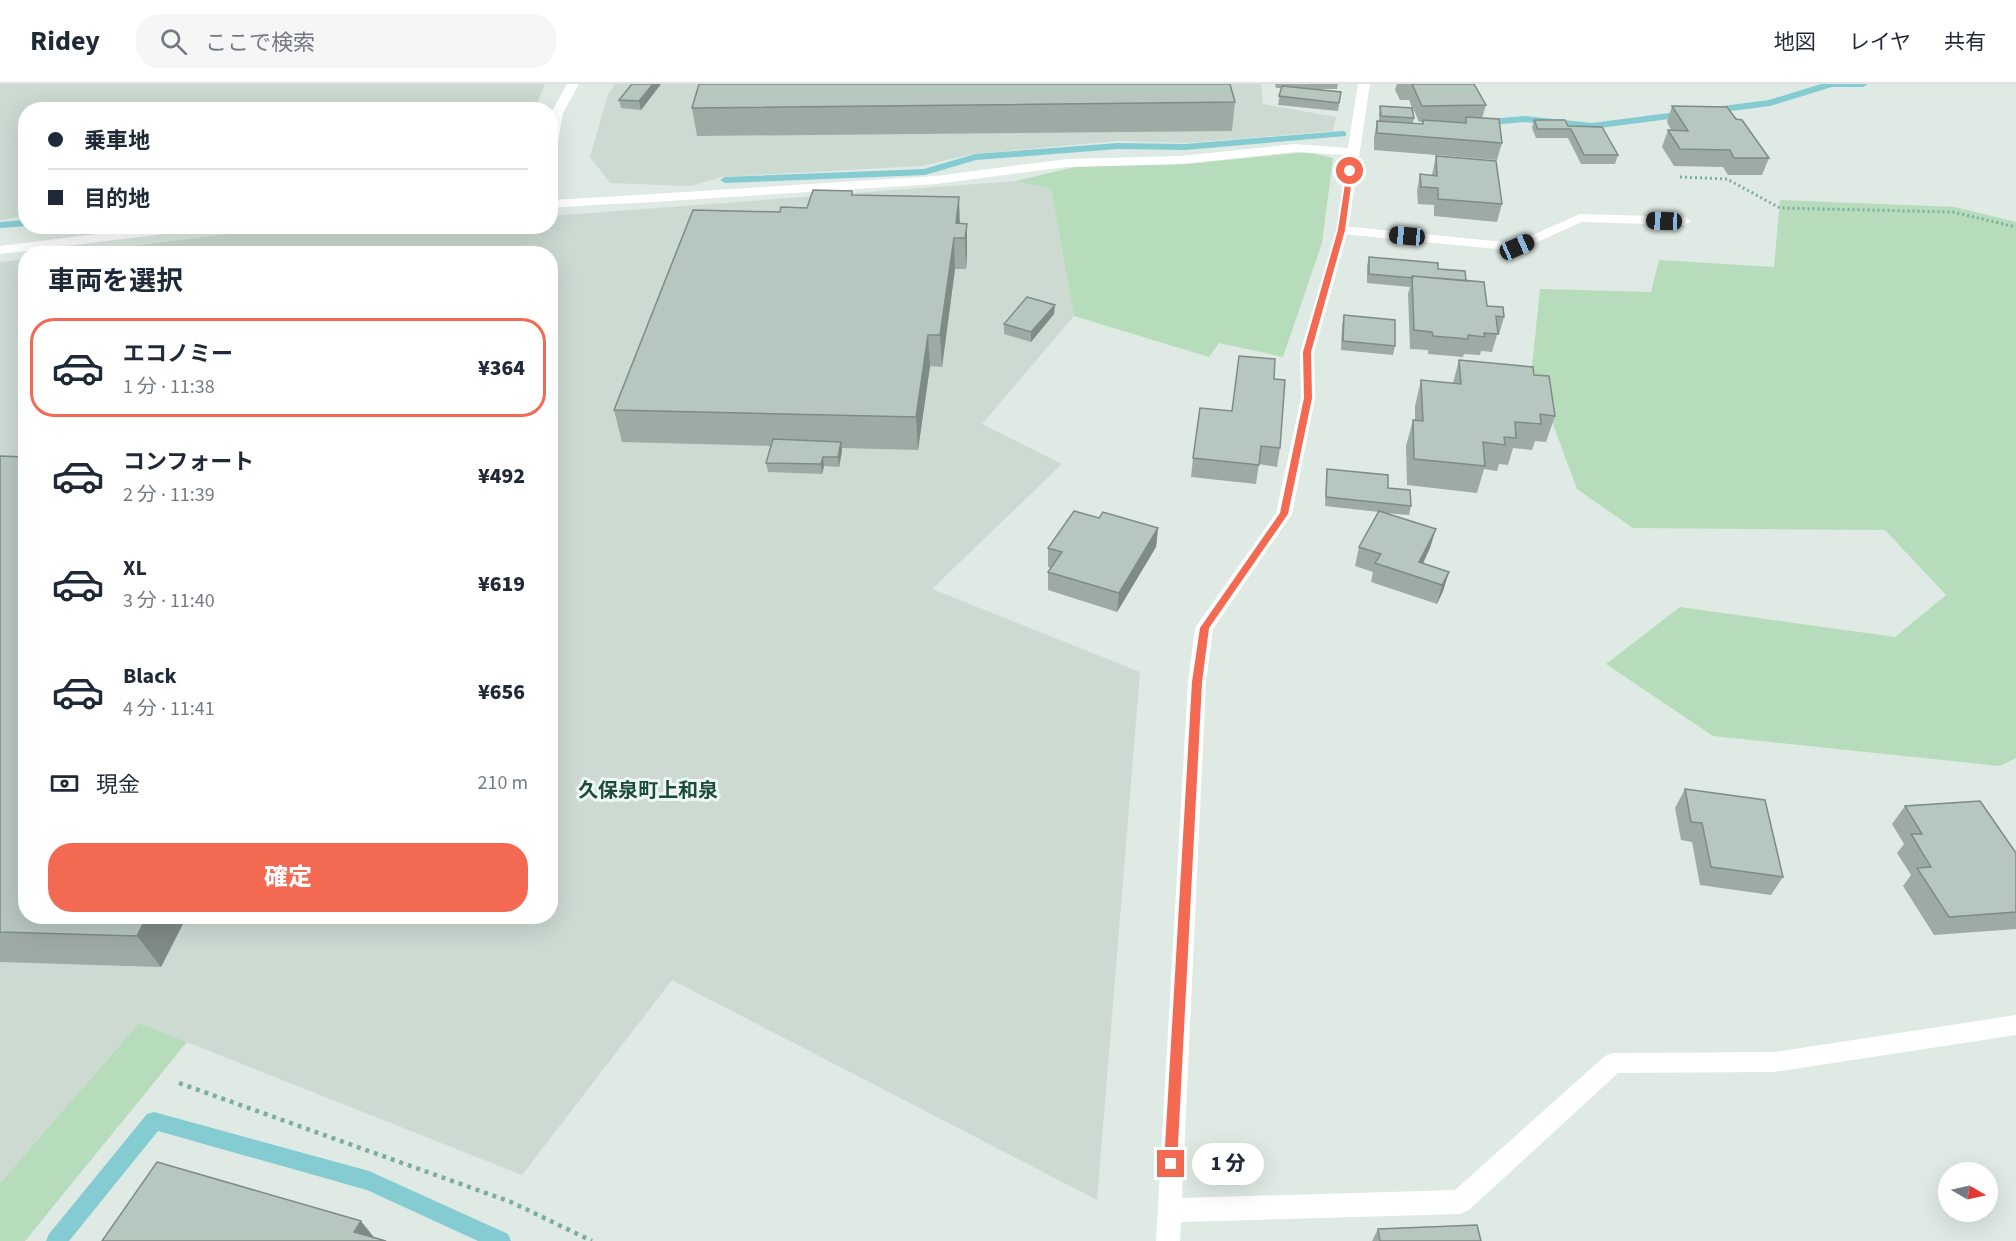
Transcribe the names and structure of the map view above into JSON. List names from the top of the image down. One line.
{"districts":["久保泉町上和泉"],"north":"right","page":{"header":"Ridey","search":"ここで検索","nav":["地図","レイヤ","共有"],"banner":["乗車地","目的地"],"heading":"車両を選択","list":[{"name":"エコノミー","note":"1 分 · 11:38","value":"¥364"},{"name":"コンフォート","note":"2 分 · 11:39","value":"¥492"},{"name":"XL","note":"3 分 · 11:40","value":"¥619"},{"name":"Black","note":"4 分 · 11:41","value":"¥656"}],"pay":["現金","210 m"],"buttons":"確定","bubble":"1 分"}}
